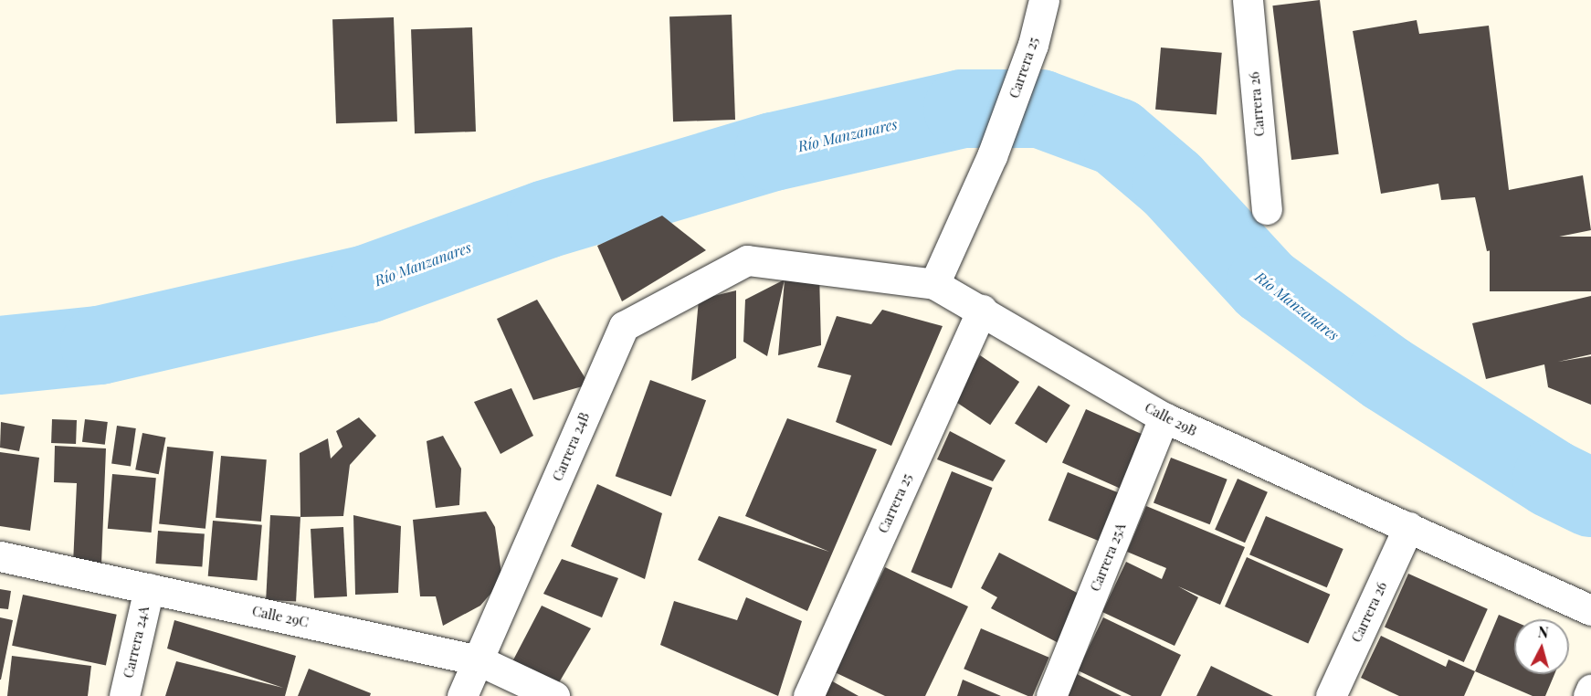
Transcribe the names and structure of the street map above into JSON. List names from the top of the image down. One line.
{"streets":{"street":["Carrera 25","Carrera 26","Calle 29B","Carrera 24B","Carrera 25A","Calle 29C","Carrera 24A"]},"crossings":[["Carrera 25","Calle 29B"],["Carrera 26","Calle 29B"],["Calle 29B","Carrera 24B"],["Calle 29B","Carrera 25A"],["Carrera 24B","Calle 29C"],["Calle 29C","Carrera 24A"]],"water":["Río Manzanares"],"north":"top"}
